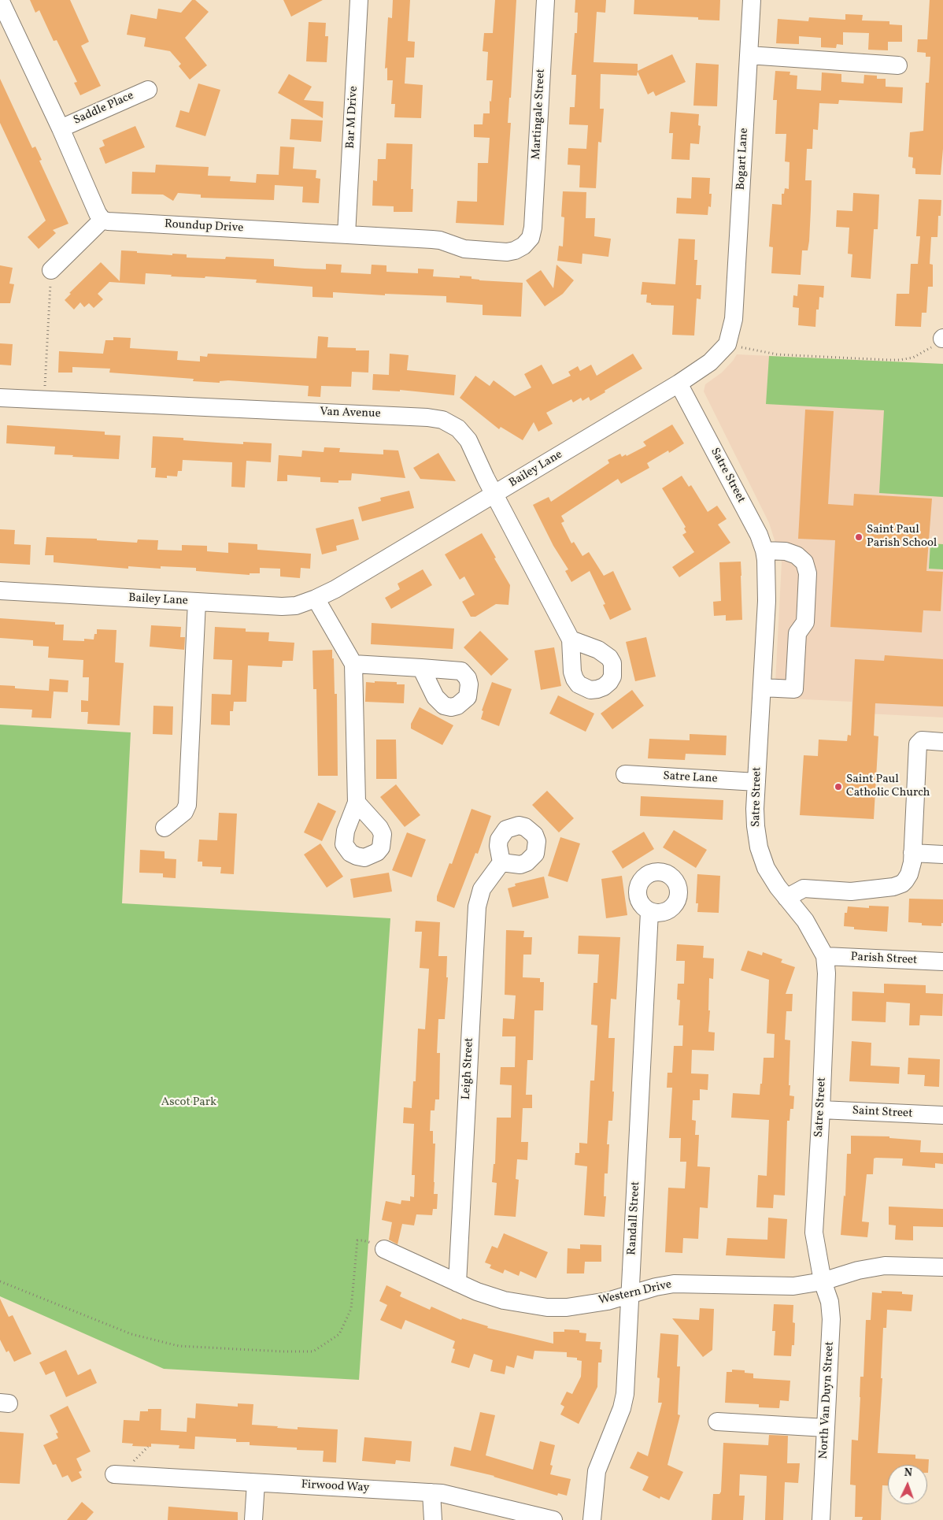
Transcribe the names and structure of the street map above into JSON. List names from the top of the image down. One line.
{"streets":{"street":["Saddle Place","Martingale Street","Bar M Drive","Bogart Lane","Roundup Drive","Van Avenue","Bailey Lane","Satre Street","Satre Lane","Parish Street","Leigh Street","Saint Street","Randall Street","Western Drive","North Van Duyn Street","Firwood Way"]},"crossings":[["Martingale Street","Roundup Drive"],["Bar M Drive","Roundup Drive"],["Bogart Lane","Bailey Lane"],["Van Avenue","Bailey Lane"],["Bailey Lane","Satre Street"],["Satre Street","Satre Lane"],["Satre Street","Parish Street"],["Satre Street","Saint Street"],["Satre Street","Western Drive"],["Satre Street","North Van Duyn Street"],["Leigh Street","Western Drive"],["Randall Street","Western Drive"],["Western Drive","North Van Duyn Street"]],"parks":["Ascot Park"],"places":["Saint Paul Parish School","Saint Paul Catholic Church"],"north":"top"}
